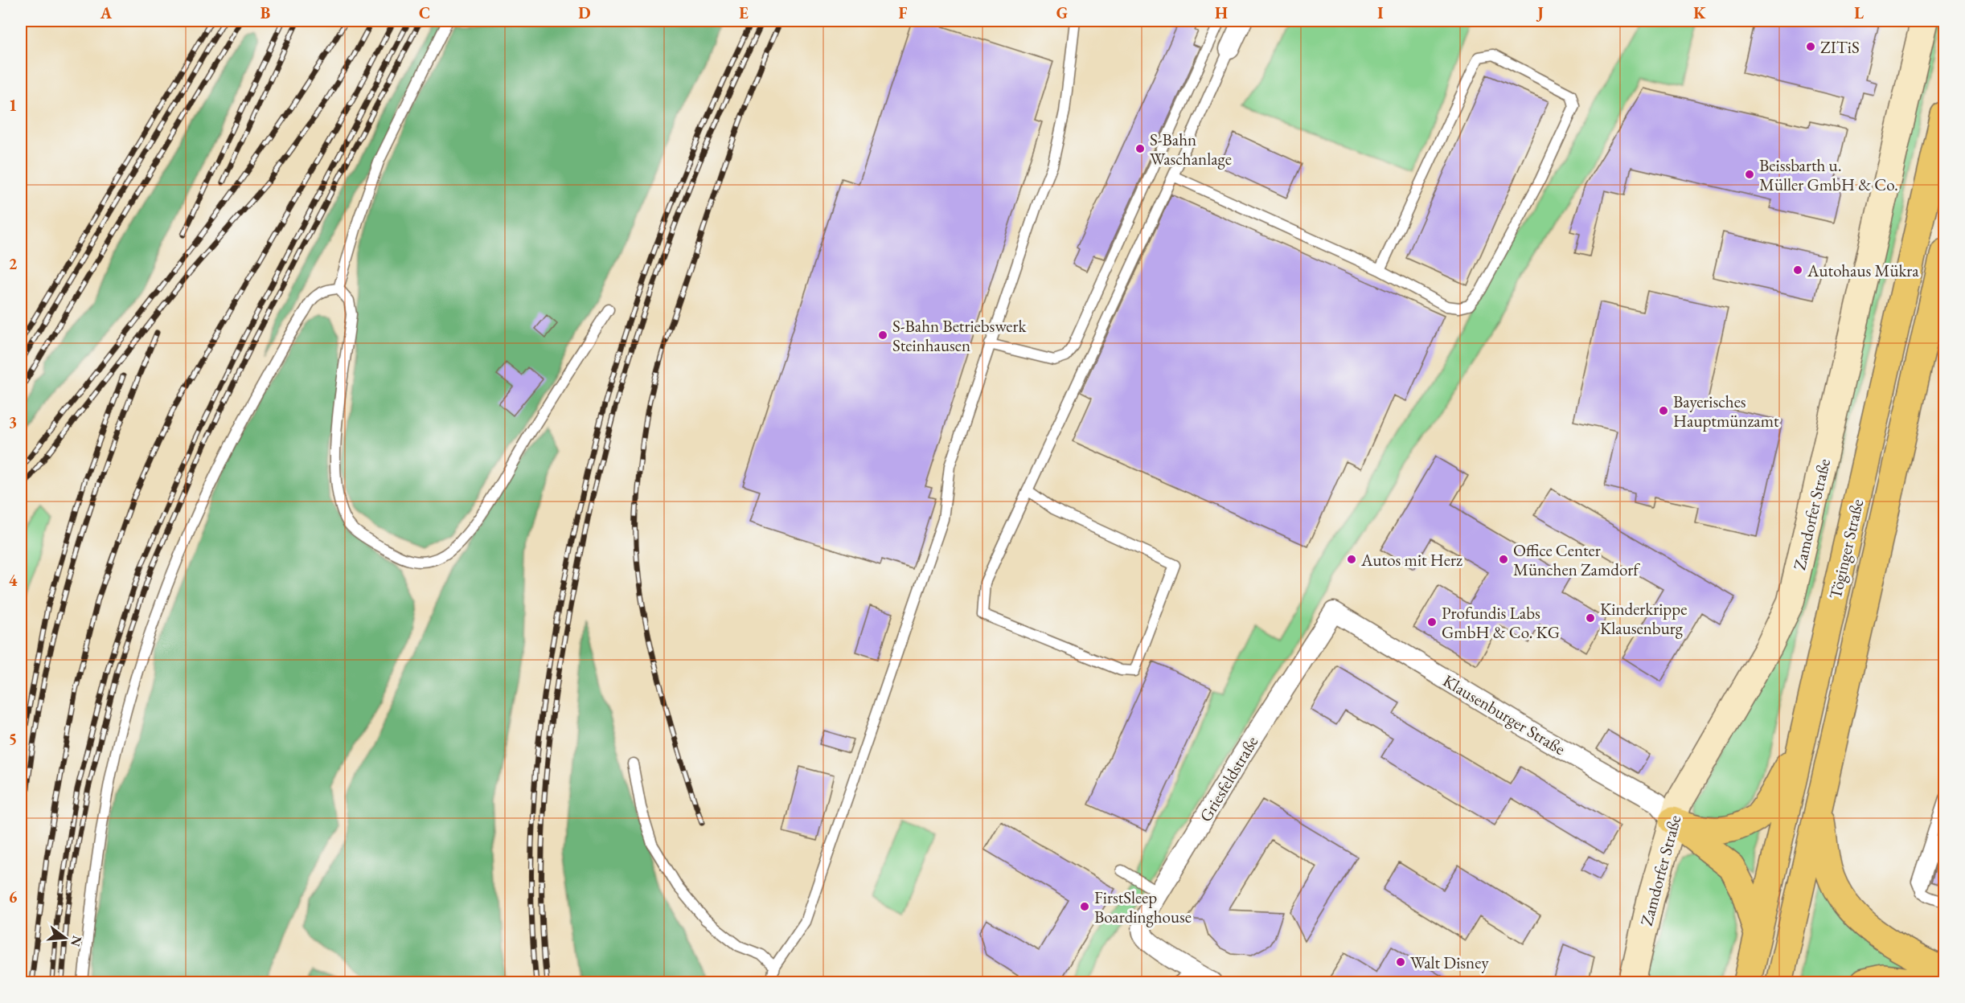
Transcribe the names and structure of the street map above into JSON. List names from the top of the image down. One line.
{"streets":{"highway":["Töginger Straße"],"street":["Zamdorfer Straße","Klausenburger Straße","Griesfeldstraße"]},"crossings":[["Zamdorfer Straße","Klausenburger Straße"],["Klausenburger Straße","Griesfeldstraße"]],"places":["ZITiS","S-Bahn Waschanlage","Beissbarth u. Müller GmbH & Co.","Autohaus Mükra","S-Bahn Betriebswerk Steinhausen","Bayerisches Hauptmünzamt","Autos mit Herz","Office Center München Zamdorf","Kinderkrippe Klausenburg","Profundis Labs GmbH & Co. KG","FirstSleep Boardinghouse","Walt Disney"],"north":"right","grid":{"columns":["A","B","C","D","E","F","G","H","I","J","K","L"],"rows":["1","2","3","4","5","6"]}}
